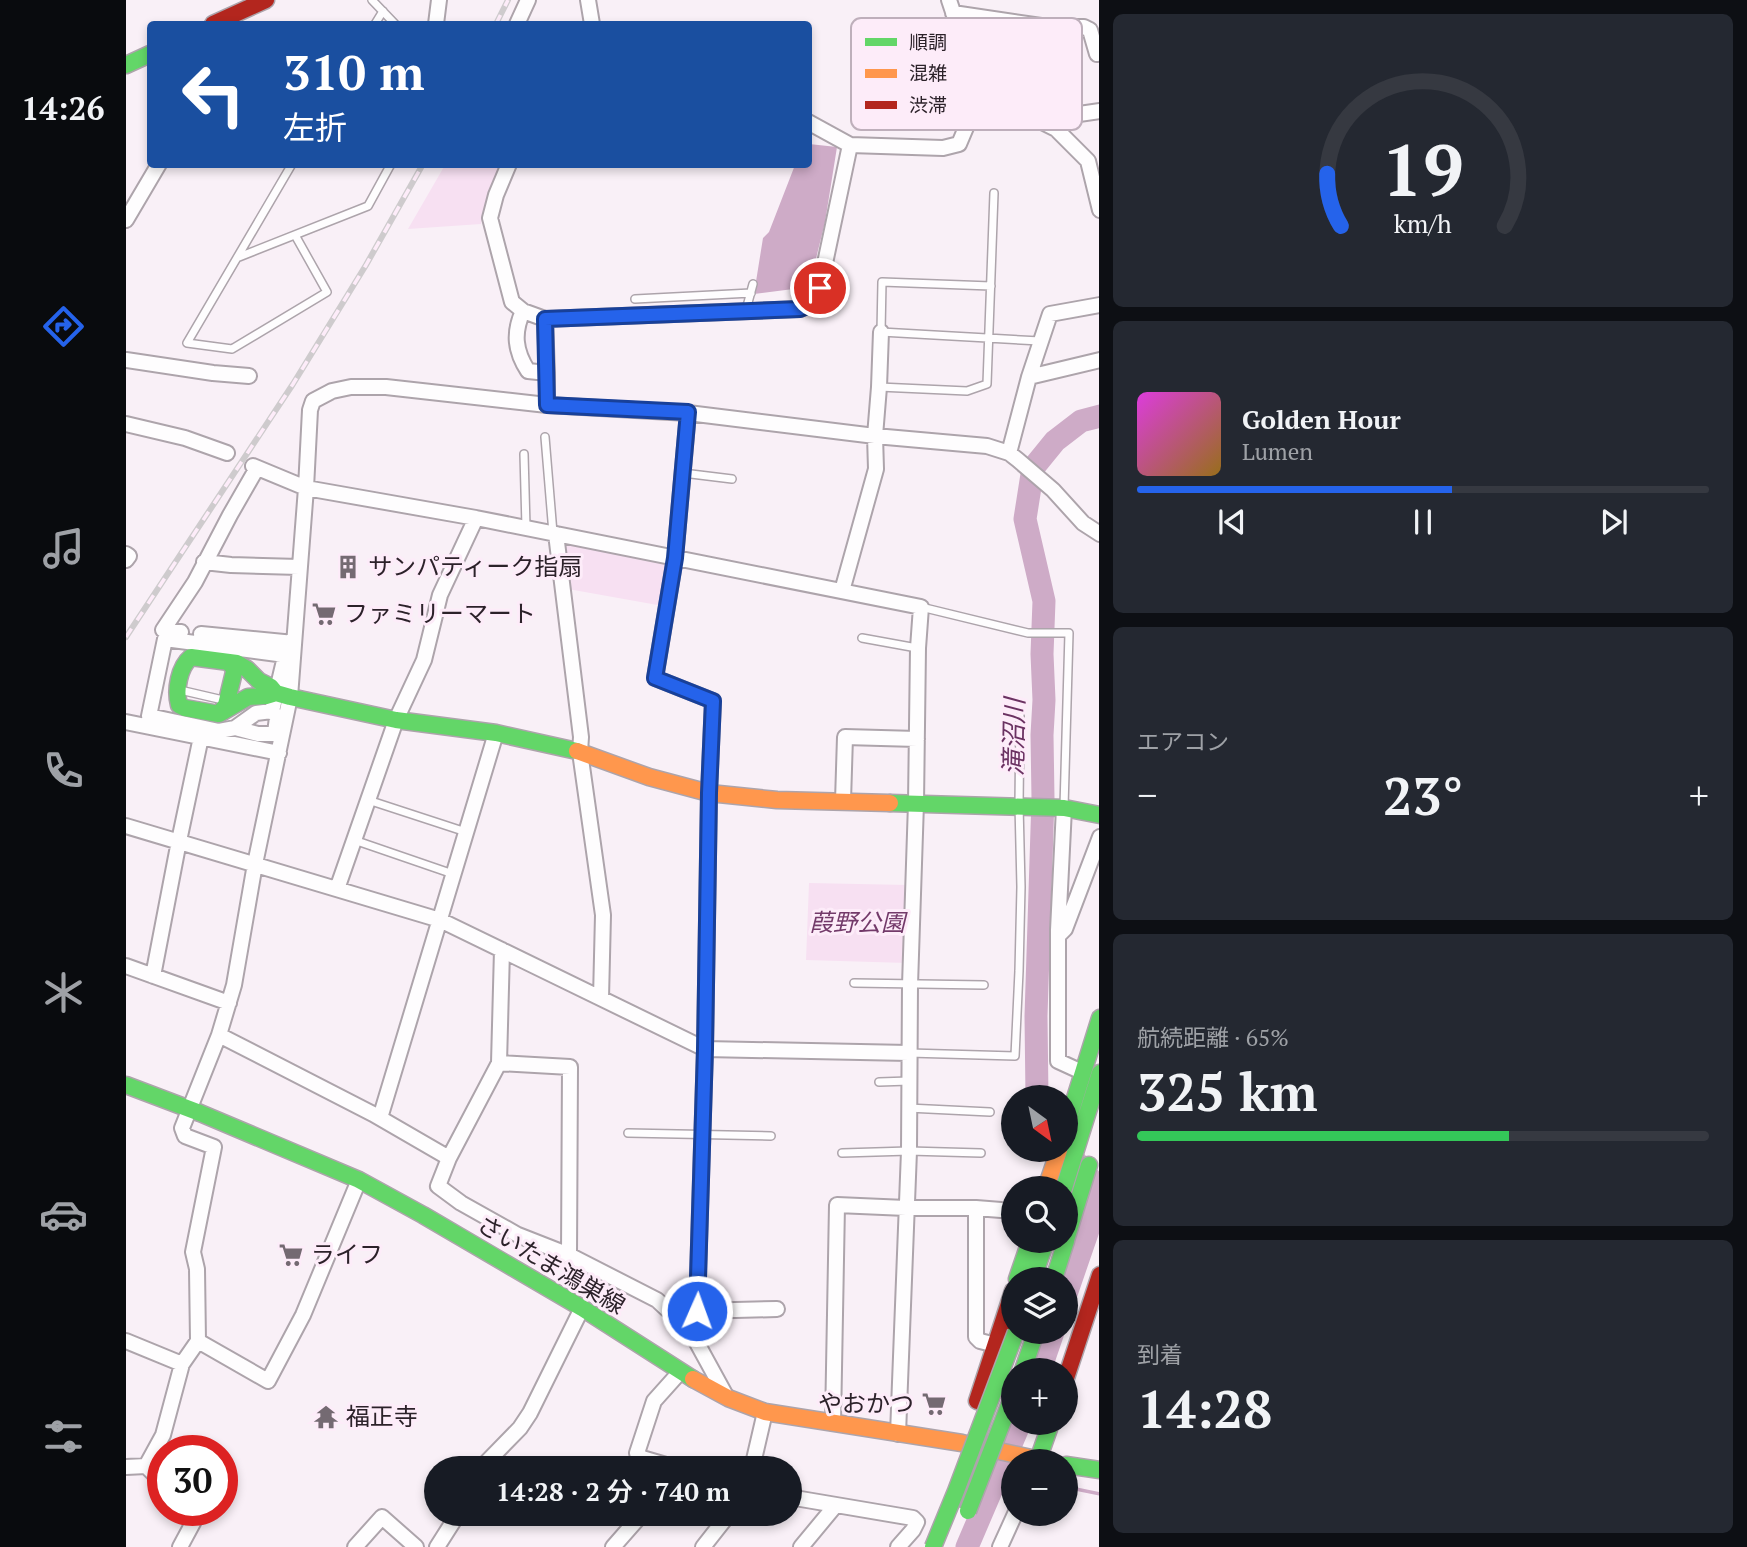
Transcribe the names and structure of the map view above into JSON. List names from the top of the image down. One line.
{"streets":{"main road":["さいたま鴻巣線"]},"water":["滝沼川"],"parks":["葭野公園"],"places":{"building":["サンパティーク指扇"],"supermarket":["ファミリーマート","ライフ","やおかつ"],"temple":["福正寺"]},"legend":["順調","混雑","渋滞"],"north":"bottom right","page":{"tabs":"14:26","turn":["310 m","左折"],"song":["Golden Hour","Lumen"],"tile":["エアコン",["航続距離 · 65%","325 km"],["到着","14:28"]],"heat":["−","23°","+"],"map_buttons":["+","−"],"limit":"30","trip":"14:28 · 2 分 · 740 m","gauge":["19","km/h"]}}
